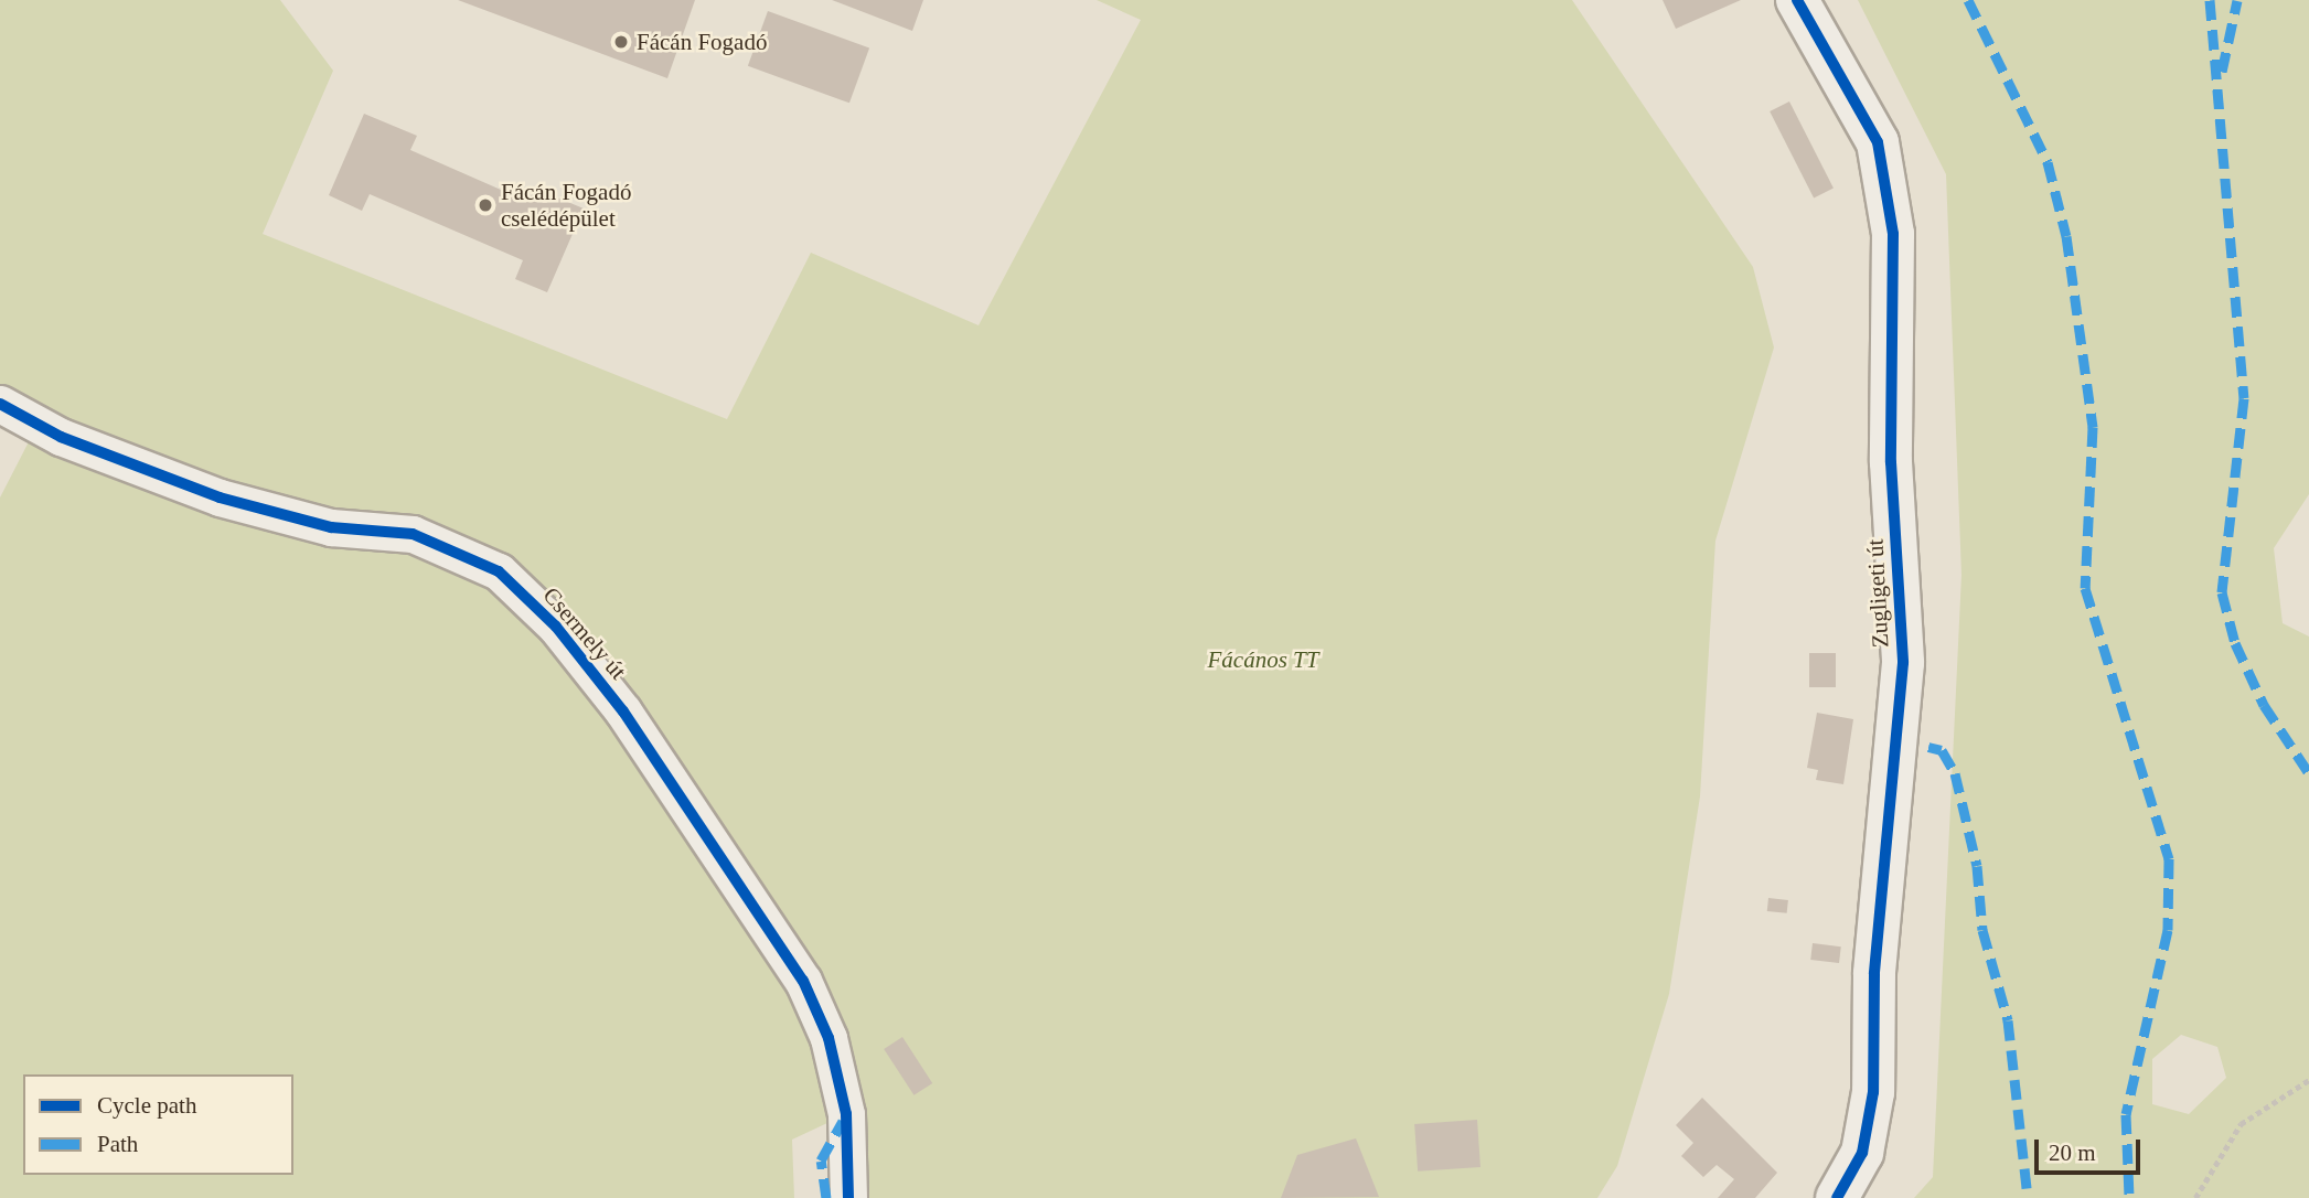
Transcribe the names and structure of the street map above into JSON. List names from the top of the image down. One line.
{"streets":{"street":["Zugligeti út","Csermely út"]},"parks":["Fácános TT"],"places":["Fácán Fogadó","Fácán Fogadó cselédépület"],"legend":["Cycle path","Path"],"scale_bar":"20 m"}
